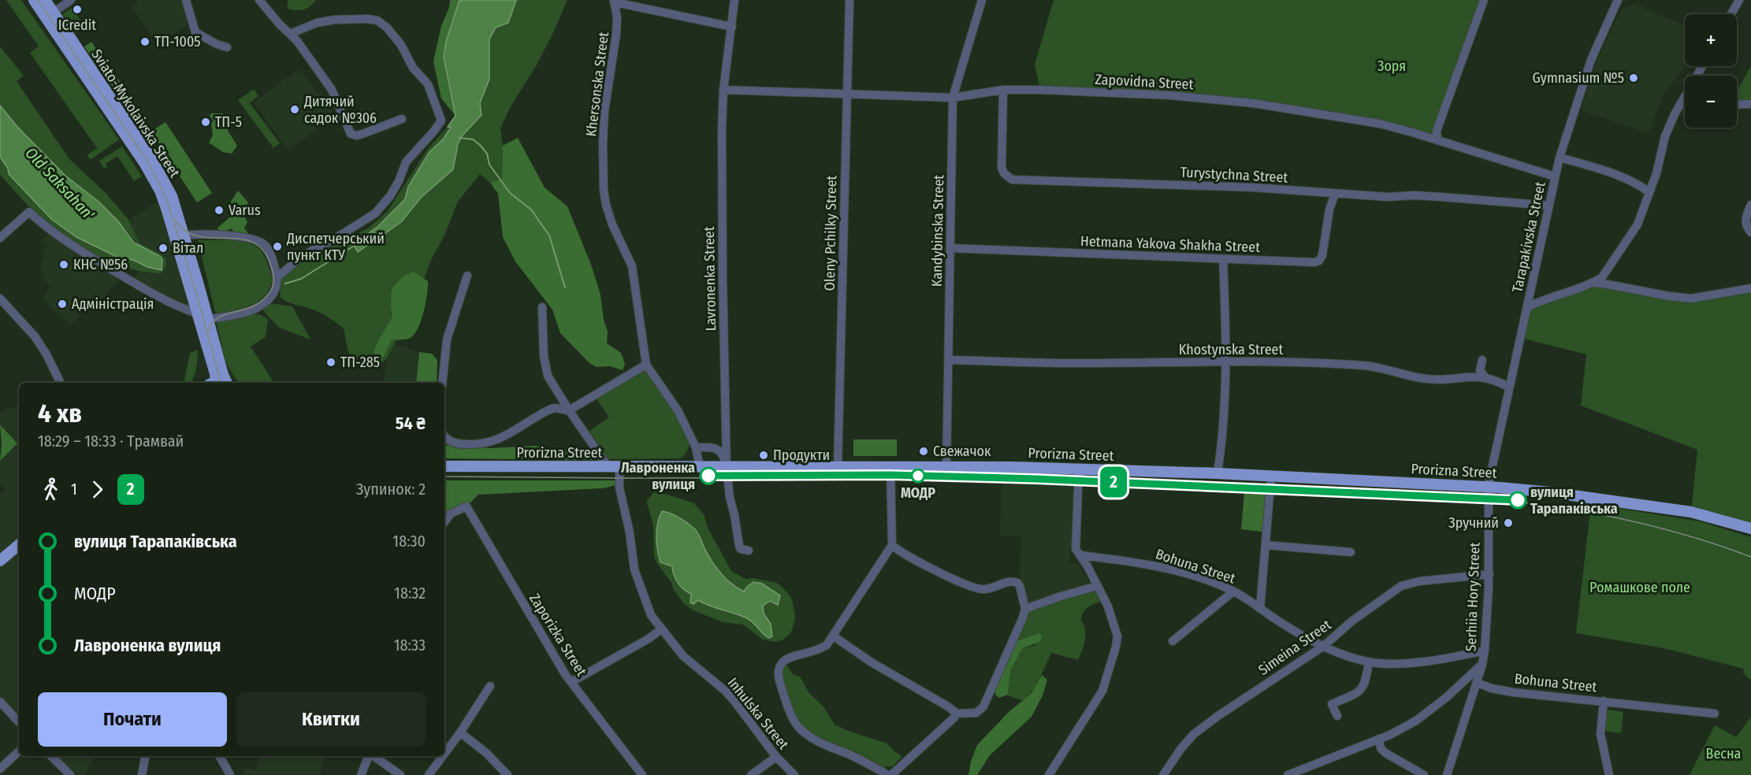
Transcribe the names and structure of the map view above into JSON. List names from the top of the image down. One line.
{"streets":{"main road":["Sviato-Mykolaivska Street","Prorizna Street"],"street":["Zapovidna Street","Khersonska Street","Turystychna Street","Kandybinska Street","Oleny Pchilky Street","Tarapakivska Street","Hetmana Yakova Shakha Street","Lavronenka Street","Khostynska Street","Bohuna Street","Serhiia Hory Street","Zaporizka Street","Simeina Street","Inhulska Street"]},"crossings":[["Zapovidna Street","Turystychna Street"],["Zapovidna Street","Kandybinska Street"],["Zapovidna Street","Oleny Pchilky Street"],["Zapovidna Street","Tarapakivska Street"],["Zapovidna Street","Lavronenka Street"],["Khersonska Street","Prorizna Street"],["Turystychna Street","Tarapakivska Street"],["Turystychna Street","Hetmana Yakova Shakha Street"],["Kandybinska Street","Hetmana Yakova Shakha Street"],["Kandybinska Street","Khostynska Street"],["Kandybinska Street","Prorizna Street"],["Oleny Pchilky Street","Prorizna Street"],["Tarapakivska Street","Khostynska Street"],["Tarapakivska Street","Prorizna Street"],["Tarapakivska Street","Serhiia Hory Street"],["Lavronenka Street","Prorizna Street"],["Prorizna Street","Serhiia Hory Street"],["Prorizna Street","Inhulska Street"],["Bohuna Street","Serhiia Hory Street"],["Bohuna Street","Simeina Street"],["Serhiia Hory Street","Simeina Street"]],"water":["Old Saksahan'"],"parks":["Зоря","Ромашкове поле","Весна"],"places":["ICredit","ТП-1005","Gymnasium №5","Дитячий садок №306","ТП-5","Varus","Диспетчерський пункт КТУ","Вітал","КНС №56","Адміністрація","ТП-285","Свежачок","Продукти","Лавроненка вулиця","МОДР","вулиця Тарапаківська","Зручний"],"lines":["tram line 2"],"page":{"on_map":"2","map_buttons":["+","−"],"heading":["4 хв","18:29 – 18:33 · Трамвай","54 ₴"],"legs":["1","2","Зупинок: 2"],"list":[{"name":"вулиця Тарапаківська","value":"18:30"},{"name":"МОДР","value":"18:32"},{"name":"Лавроненка вулиця","value":"18:33"}],"buttons":["Почати","Квитки"]}}
